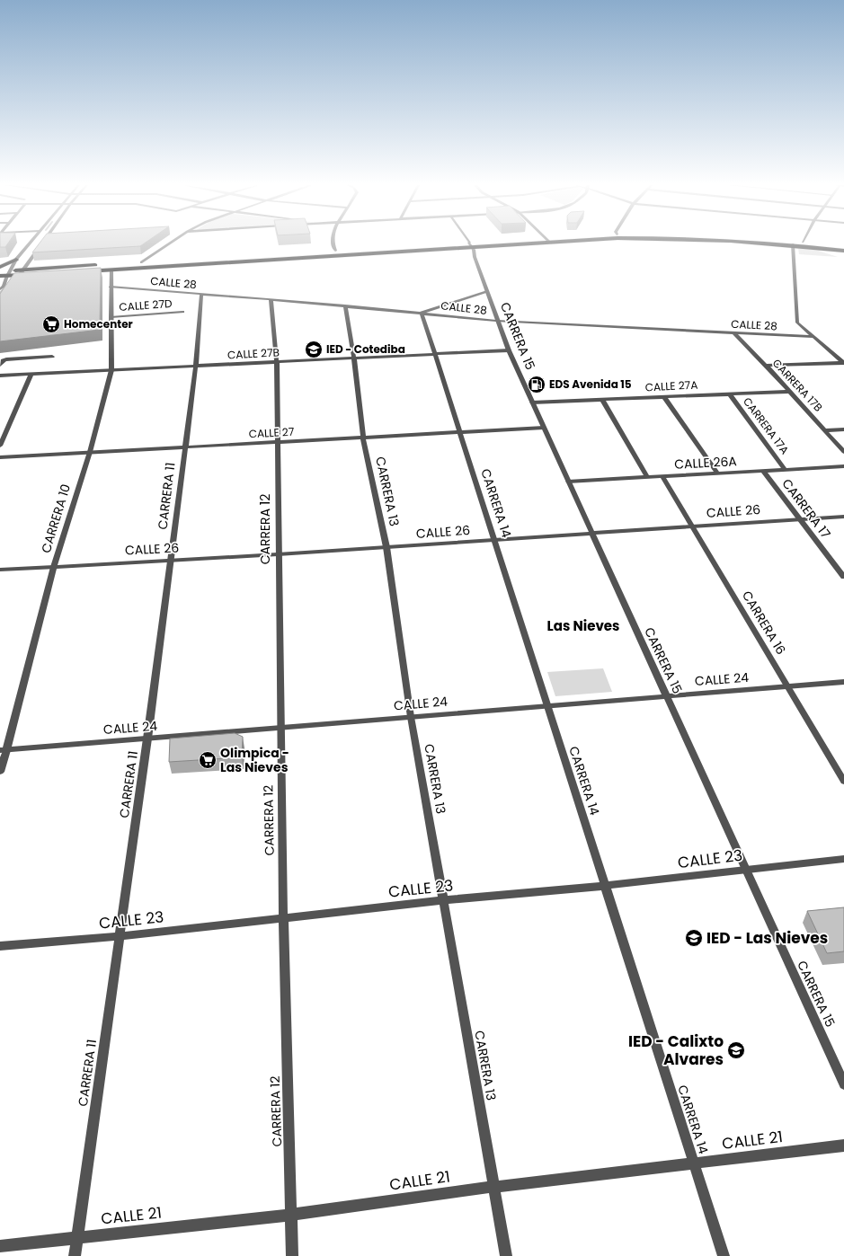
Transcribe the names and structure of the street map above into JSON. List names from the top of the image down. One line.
{"streets":{"street":["CALLE 28","CALLE 27D","CARRERA 15","CALLE 27B","CARRERA 17B","CALLE 27A","CARRERA 17A","CALLE 27","CALLE 26A","CARRERA 13","CARRERA 11","CARRERA 14","CARRERA 17","CALLE 26","CARRERA 10","CARRERA 12","CARRERA 16","CALLE 24","CALLE 23","CALLE 21"]},"crossings":[["CALLE 28","CARRERA 15"],["CALLE 28","CARRERA 17B"],["CALLE 28","CARRERA 13"],["CALLE 28","CARRERA 11"],["CALLE 28","CARRERA 14"],["CALLE 28","CARRERA 10"],["CALLE 28","CARRERA 12"],["CALLE 27D","CARRERA 10"],["CARRERA 15","CALLE 27B"],["CARRERA 15","CALLE 27A"],["CARRERA 15","CALLE 27"],["CARRERA 15","CALLE 26A"],["CARRERA 15","CALLE 26"],["CARRERA 15","CALLE 24"],["CARRERA 15","CALLE 23"],["CALLE 27B","CARRERA 13"],["CALLE 27B","CARRERA 11"],["CALLE 27B","CARRERA 14"],["CALLE 27B","CARRERA 10"],["CALLE 27B","CARRERA 12"],["CARRERA 17B","CALLE 27A"],["CALLE 27A","CARRERA 17A"],["CARRERA 17A","CALLE 26A"],["CALLE 27","CARRERA 13"],["CALLE 27","CARRERA 11"],["CALLE 27","CARRERA 14"],["CALLE 27","CARRERA 10"],["CALLE 27","CARRERA 12"],["CALLE 26A","CARRERA 17"],["CALLE 26A","CARRERA 16"],["CARRERA 13","CALLE 26"],["CARRERA 13","CALLE 24"],["CARRERA 13","CALLE 23"],["CARRERA 13","CALLE 21"],["CARRERA 11","CALLE 26"],["CARRERA 11","CALLE 24"],["CARRERA 11","CALLE 23"],["CARRERA 11","CALLE 21"],["CARRERA 14","CALLE 26"],["CARRERA 14","CALLE 24"],["CARRERA 14","CALLE 23"],["CARRERA 14","CALLE 21"],["CARRERA 17","CALLE 26"],["CALLE 26","CARRERA 10"],["CALLE 26","CARRERA 12"],["CALLE 26","CARRERA 16"],["CARRERA 10","CALLE 24"],["CARRERA 12","CALLE 24"],["CARRERA 12","CALLE 23"],["CARRERA 12","CALLE 21"],["CARRERA 16","CALLE 24"]],"districts":["Las Nieves"],"places":{"supermarket":["Homecenter","Olimpica - Las Nieves"],"school or university":["IED - Cotediba","IED - Las Nieves","IED - Calixto Alvares"],"fuel station":["EDS Avenida 15"]}}
